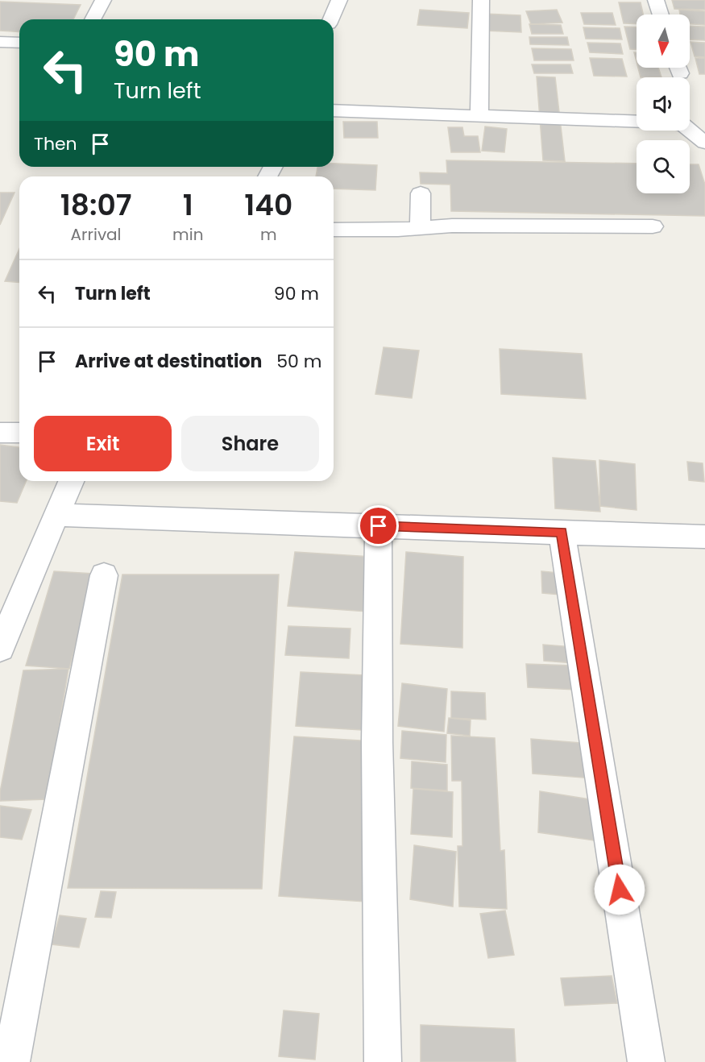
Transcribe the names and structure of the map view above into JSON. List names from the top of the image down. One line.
{"north":"bottom","page":{"turn":["90 m","Turn left"],"then":"Then","eta":["18:07","Arrival","1","min","140","m"],"list":[{"name":"Turn left","value":"90 m"},{"name":"Arrive at destination","value":"50 m"}],"buttons":["Exit","Share"]}}
